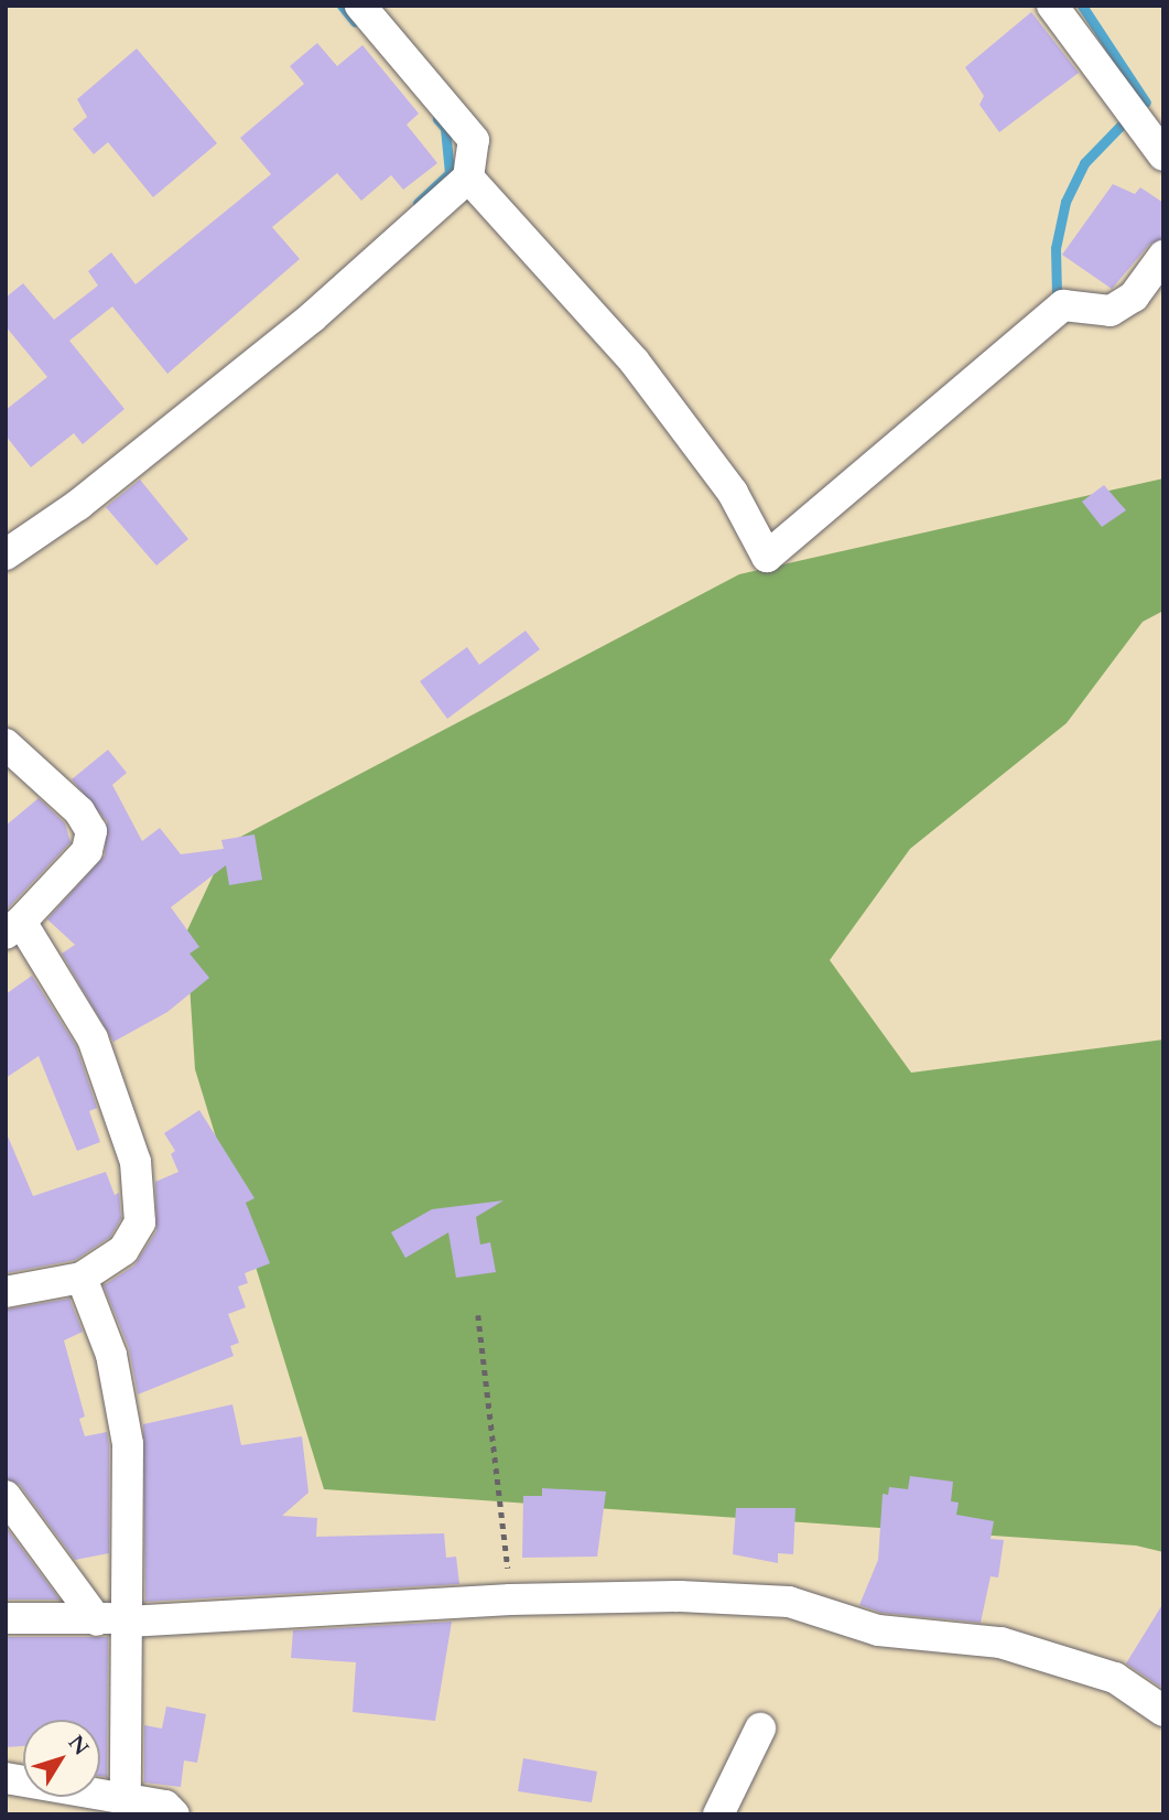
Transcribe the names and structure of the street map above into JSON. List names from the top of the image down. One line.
{"north":"top right"}
